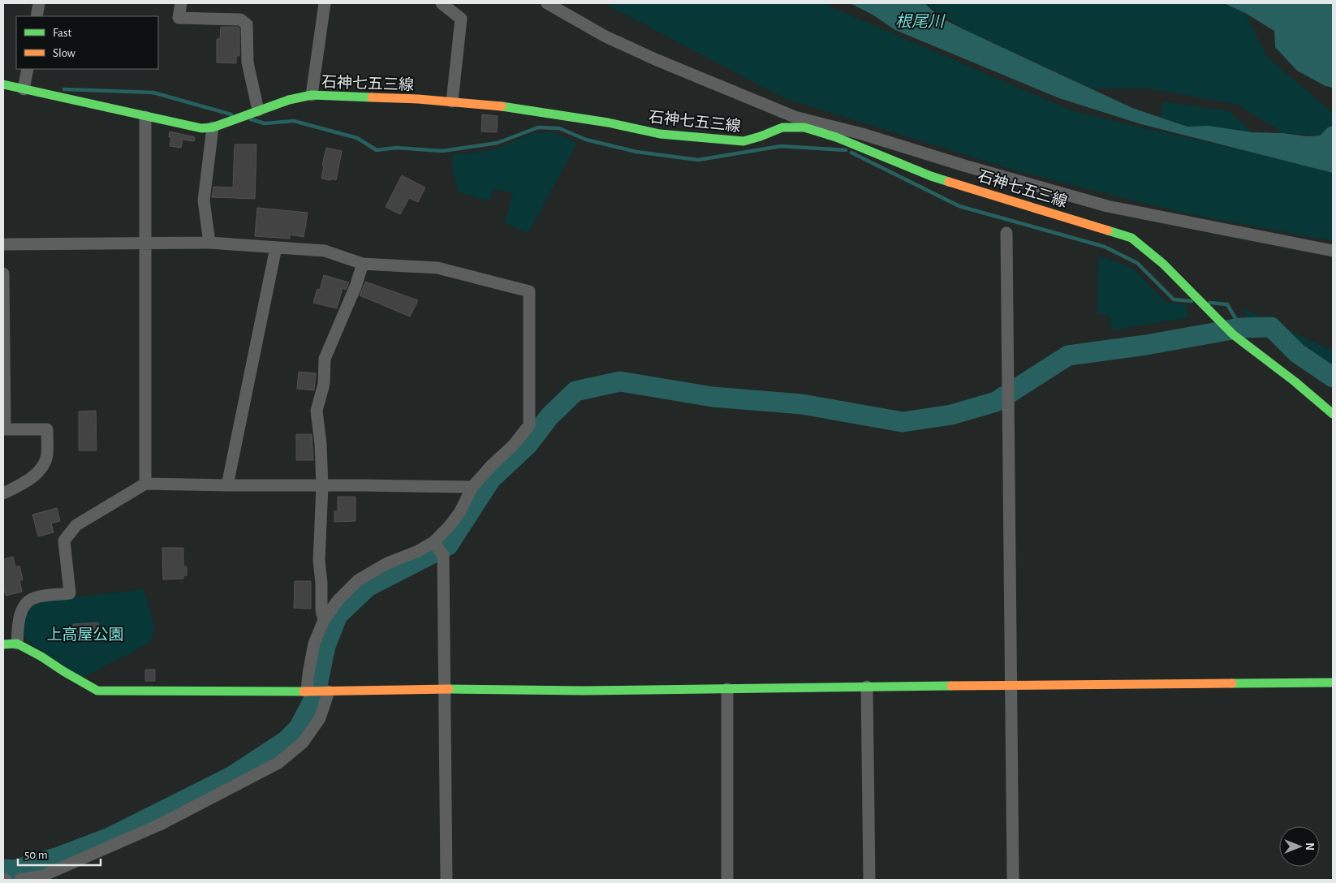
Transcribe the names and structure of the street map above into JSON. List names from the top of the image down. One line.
{"streets":{"main road":["石神七五三線"]},"water":["根尾川"],"parks":["上高屋公園"],"legend":["Fast","Slow"],"scale_bar":"50 m","north":"right"}
